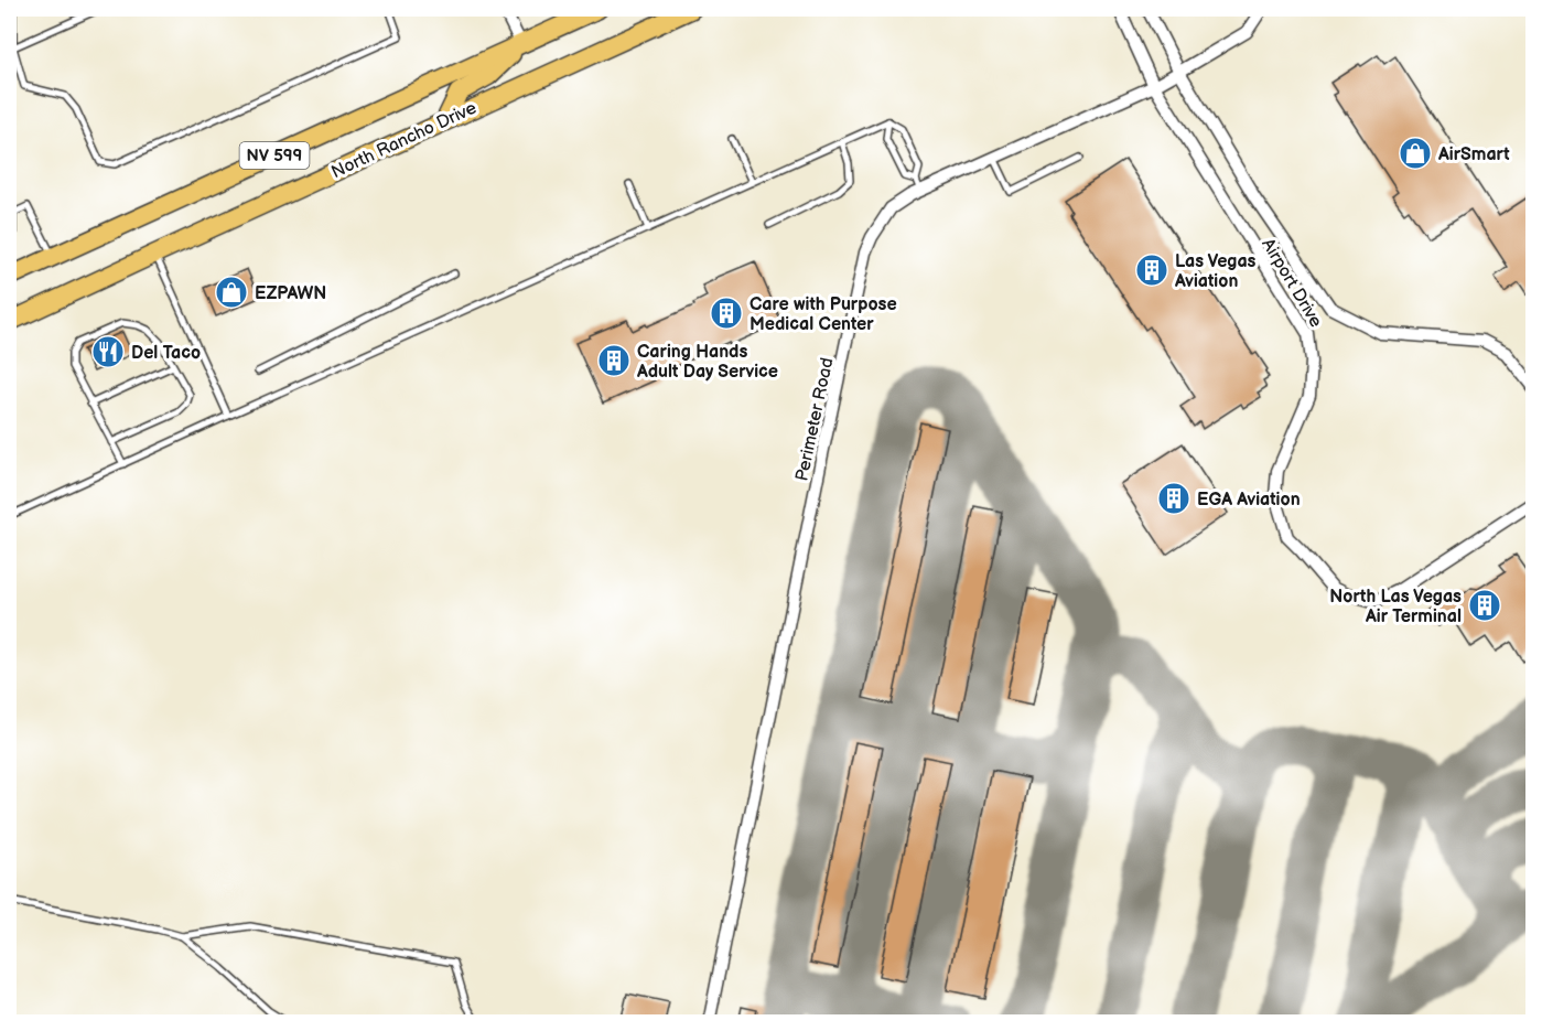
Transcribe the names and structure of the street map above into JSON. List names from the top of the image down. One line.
{"streets":{"main road":["North Rancho Drive","NV 599"],"street":["Airport Drive","Perimeter Road"]},"crossings":[["Airport Drive","Perimeter Road"]],"places":{"shop":["AirSmart","EZPAWN"],"building":["Las Vegas Aviation","Care with Purpose Medical Center","Caring Hands Adult Day Service","EGA Aviation","North Las Vegas Air Terminal"],"restaurant":["Del Taco"]}}
